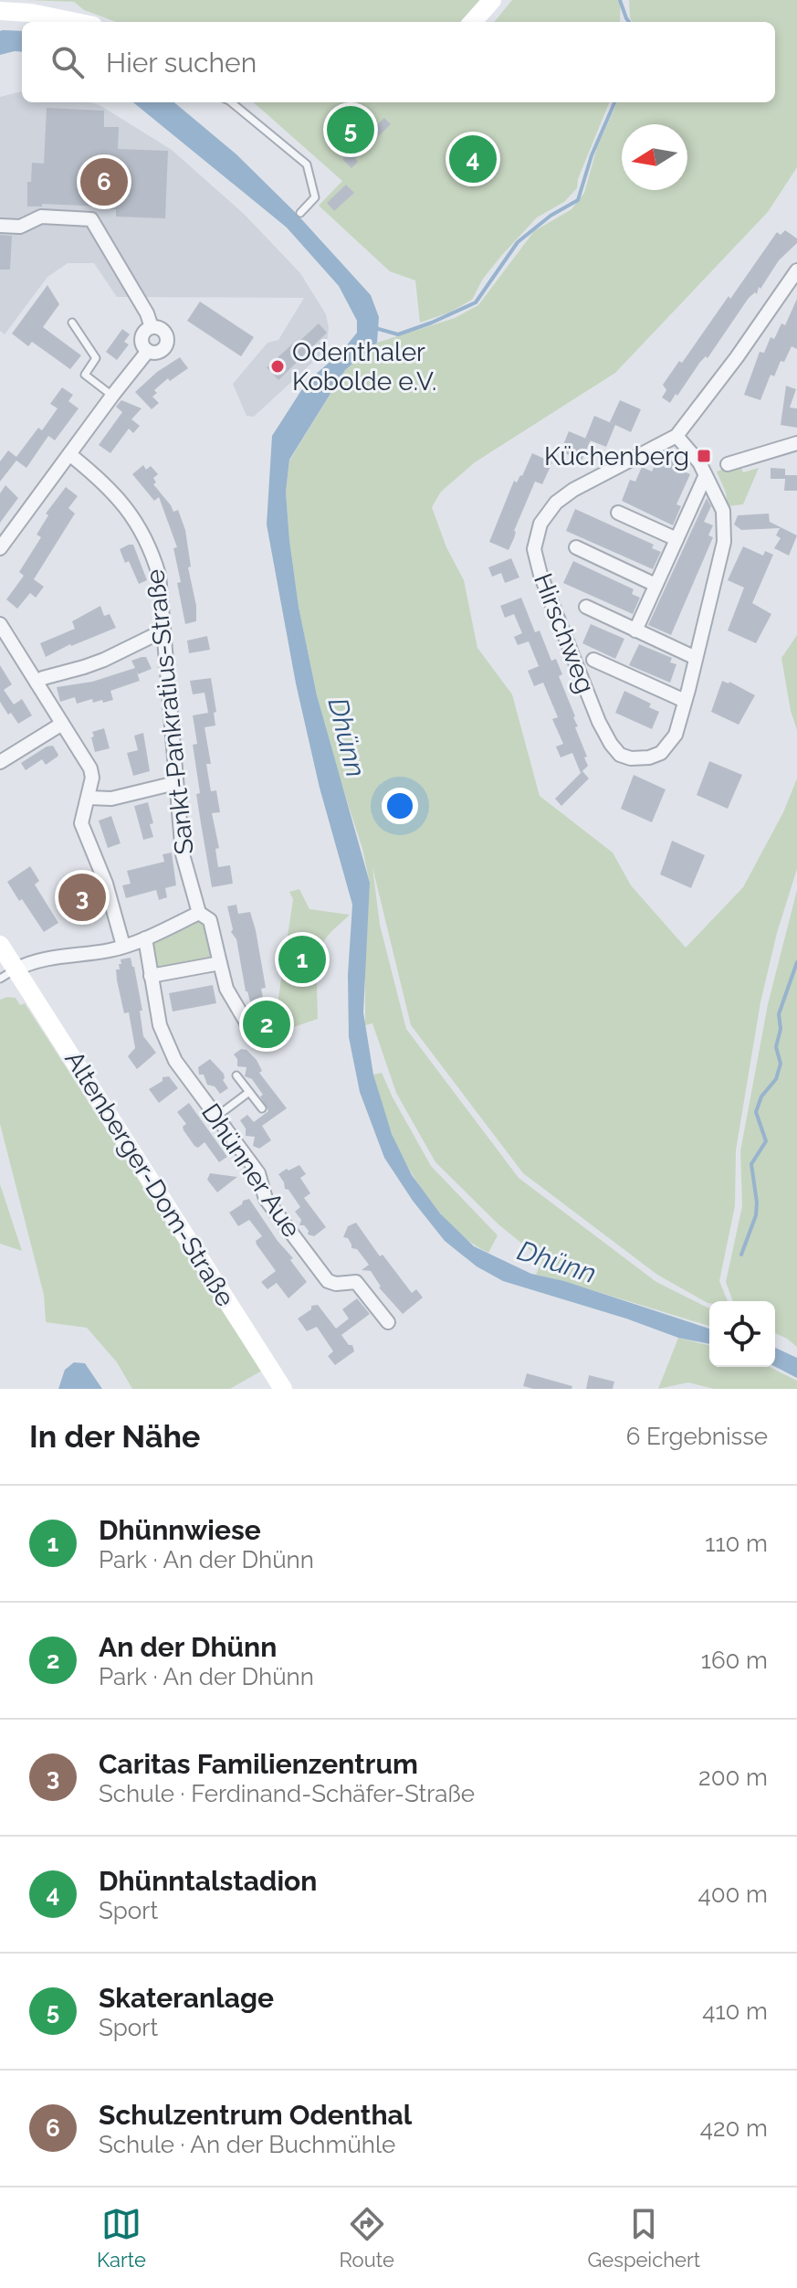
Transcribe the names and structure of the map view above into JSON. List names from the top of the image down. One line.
{"streets":{"main road":["Altenberger-Dom-Straße"],"street":["Hirschweg","Sankt-Pankratius-Straße","Dhünner Aue"]},"water":["Dhünn"],"places":{"other":["Odenthaler Kobolde e.V."],"transit":["Küchenberg"]},"north":"left","page":{"search":"Hier suchen","pins":["5","4","6","3","1","2"],"heading":["In der Nähe","6 Ergebnisse"],"list":[{"mark":"1","name":"Dhünnwiese","note":"Park · An der Dhünn","value":"110 m"},{"mark":"2","name":"An der Dhünn","note":"Park · An der Dhünn","value":"160 m"},{"mark":"3","name":"Caritas Familienzentrum","note":"Schule · Ferdinand-Schäfer-Straße","value":"200 m"},{"mark":"4","name":"Dhünntalstadion","note":"Sport","value":"400 m"},{"mark":"5","name":"Skateranlage","note":"Sport","value":"410 m"},{"mark":"6","name":"Schulzentrum Odenthal","note":"Schule · An der Buchmühle","value":"420 m"}],"nav":["Karte","Route","Gespeichert"]}}
